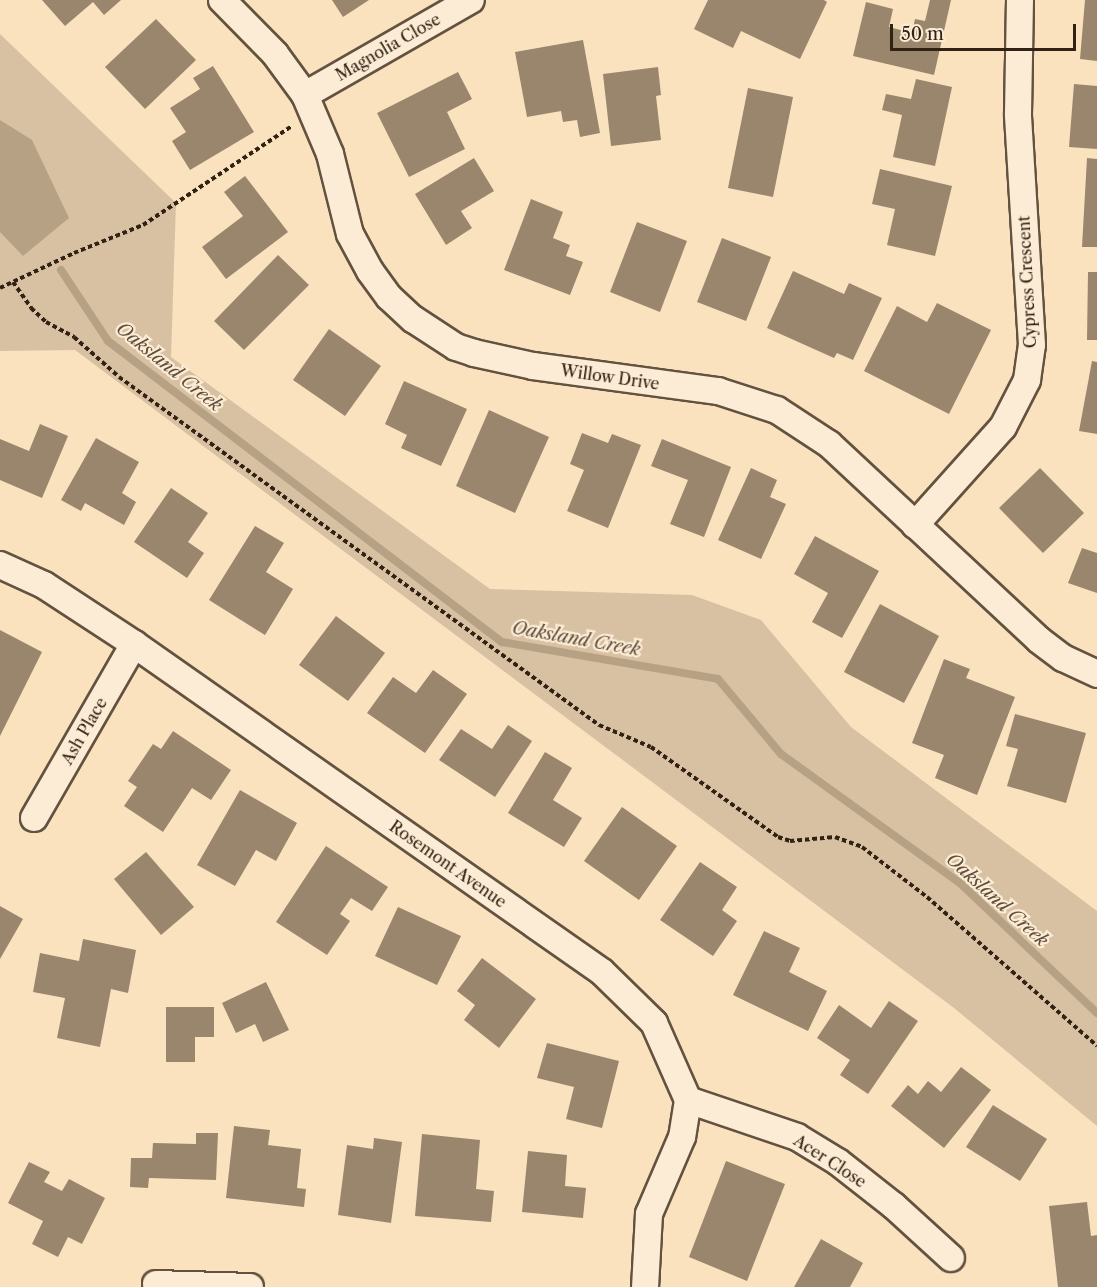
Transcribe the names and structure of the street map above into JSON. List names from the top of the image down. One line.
{"streets":{"street":["Magnolia Close","Cypress Crescent","Willow Drive","Ash Place","Rosemont Avenue","Acer Close"]},"crossings":[["Magnolia Close","Willow Drive"],["Cypress Crescent","Willow Drive"],["Ash Place","Rosemont Avenue"],["Rosemont Avenue","Acer Close"]],"water":["Oaksland Creek"],"scale_bar":"50 m"}
